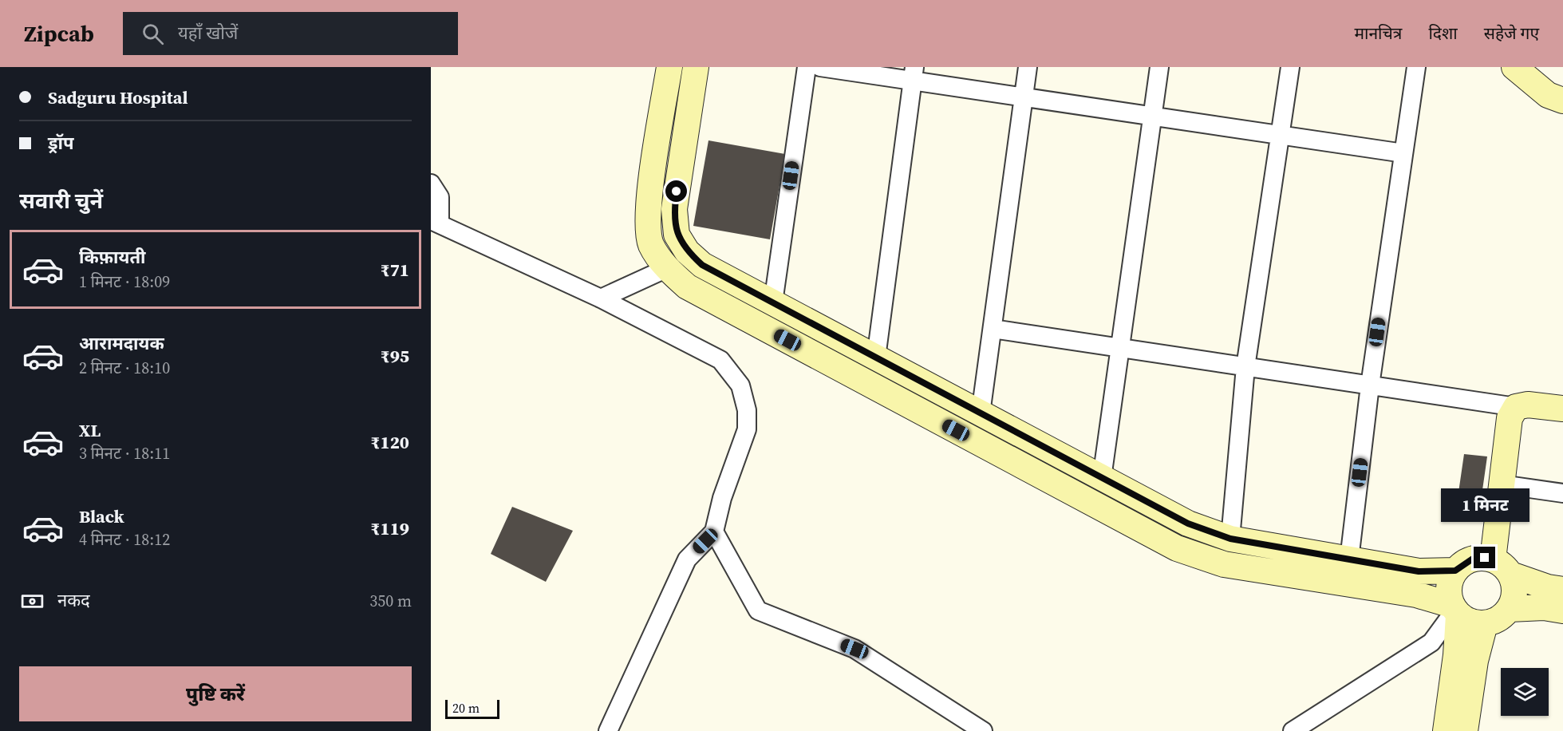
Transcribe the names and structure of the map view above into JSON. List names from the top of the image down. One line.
{"scale_bar":"20 m","page":{"header":"Zipcab","search":"यहाँ खोजें","nav":["मानचित्र","दिशा","सहेजे गए"],"banner":["Sadguru Hospital","ड्रॉप"],"heading":"सवारी चुनें","list":[{"name":"किफ़ायती","note":"1 मिनट · 18:09","value":"₹71"},{"name":"आरामदायक","note":"2 मिनट · 18:10","value":"₹95"},{"name":"XL","note":"3 मिनट · 18:11","value":"₹120"},{"name":"Black","note":"4 मिनट · 18:12","value":"₹119"}],"bubble":"1 मिनट","pay":["नकद","350 m"],"buttons":"पुष्टि करें","scale":"20 m"}}
